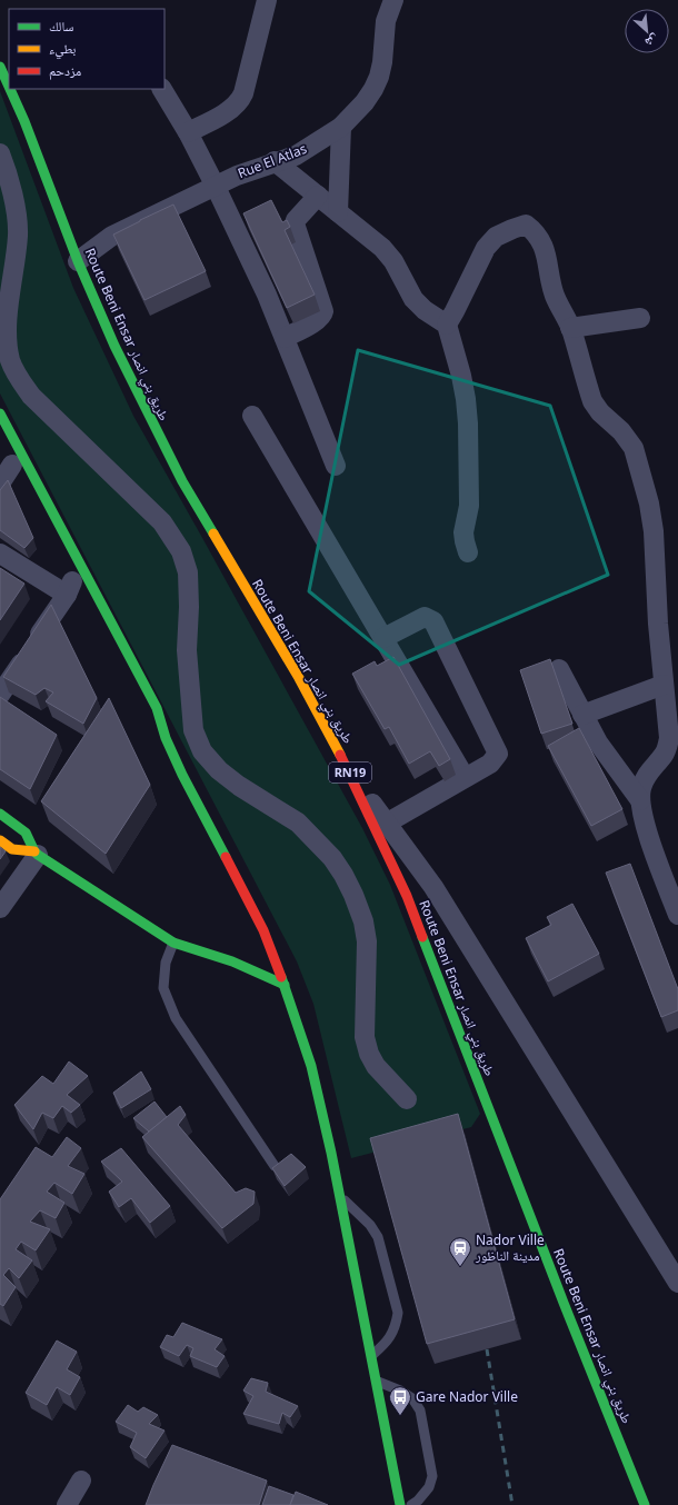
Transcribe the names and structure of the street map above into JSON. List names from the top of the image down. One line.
{"streets":{"main road":["Route Beni Ensar طريق بني انصار","RN19"],"street":["Rue El Atlas"]},"crossings":[["Rue El Atlas","Route Beni Ensar طريق بني انصار"]],"places":{"station":["Nador Ville مدينة الناظور"],"bus stop":["Gare Nador Ville"]},"legend":["سالك","بطيء","مزدحم"],"north":"bottom right"}
